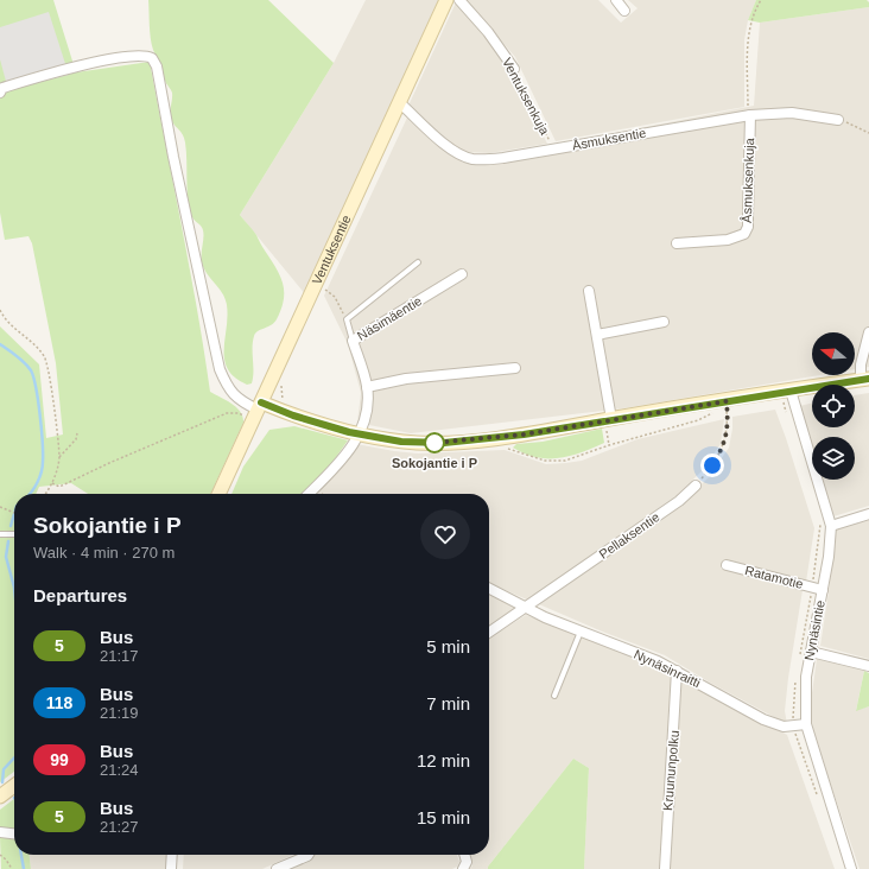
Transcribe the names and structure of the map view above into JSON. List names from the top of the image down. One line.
{"streets":{"street":["Ventuksenkuja","Åsmuksentie","Åsmuksenkuja","Ventuksentie","Näsimäentie","Pellaksentie","Ratamotie","Nynäsintie","Nynäsinraitti","Kruununpolku"]},"crossings":[["Ventuksenkuja","Åsmuksentie"],["Åsmuksentie","Åsmuksenkuja"],["Åsmuksentie","Ventuksentie"],["Pellaksentie","Nynäsinraitti"],["Ratamotie","Nynäsintie"],["Nynäsintie","Nynäsinraitti"],["Nynäsinraitti","Kruununpolku"]],"places":["Sokojantie i P"],"lines":["bus line 5"],"north":"left","page":{"heading":[["Sokojantie i P","Walk · 4 min · 270 m"],"Departures"],"list":[{"mark":"5","name":"Bus","note":"21:17","value":"5 min"},{"mark":"118","name":"Bus","note":"21:19","value":"7 min"},{"mark":"99","name":"Bus","note":"21:24","value":"12 min"},{"mark":"5","name":"Bus","note":"21:27","value":"15 min"}]}}
